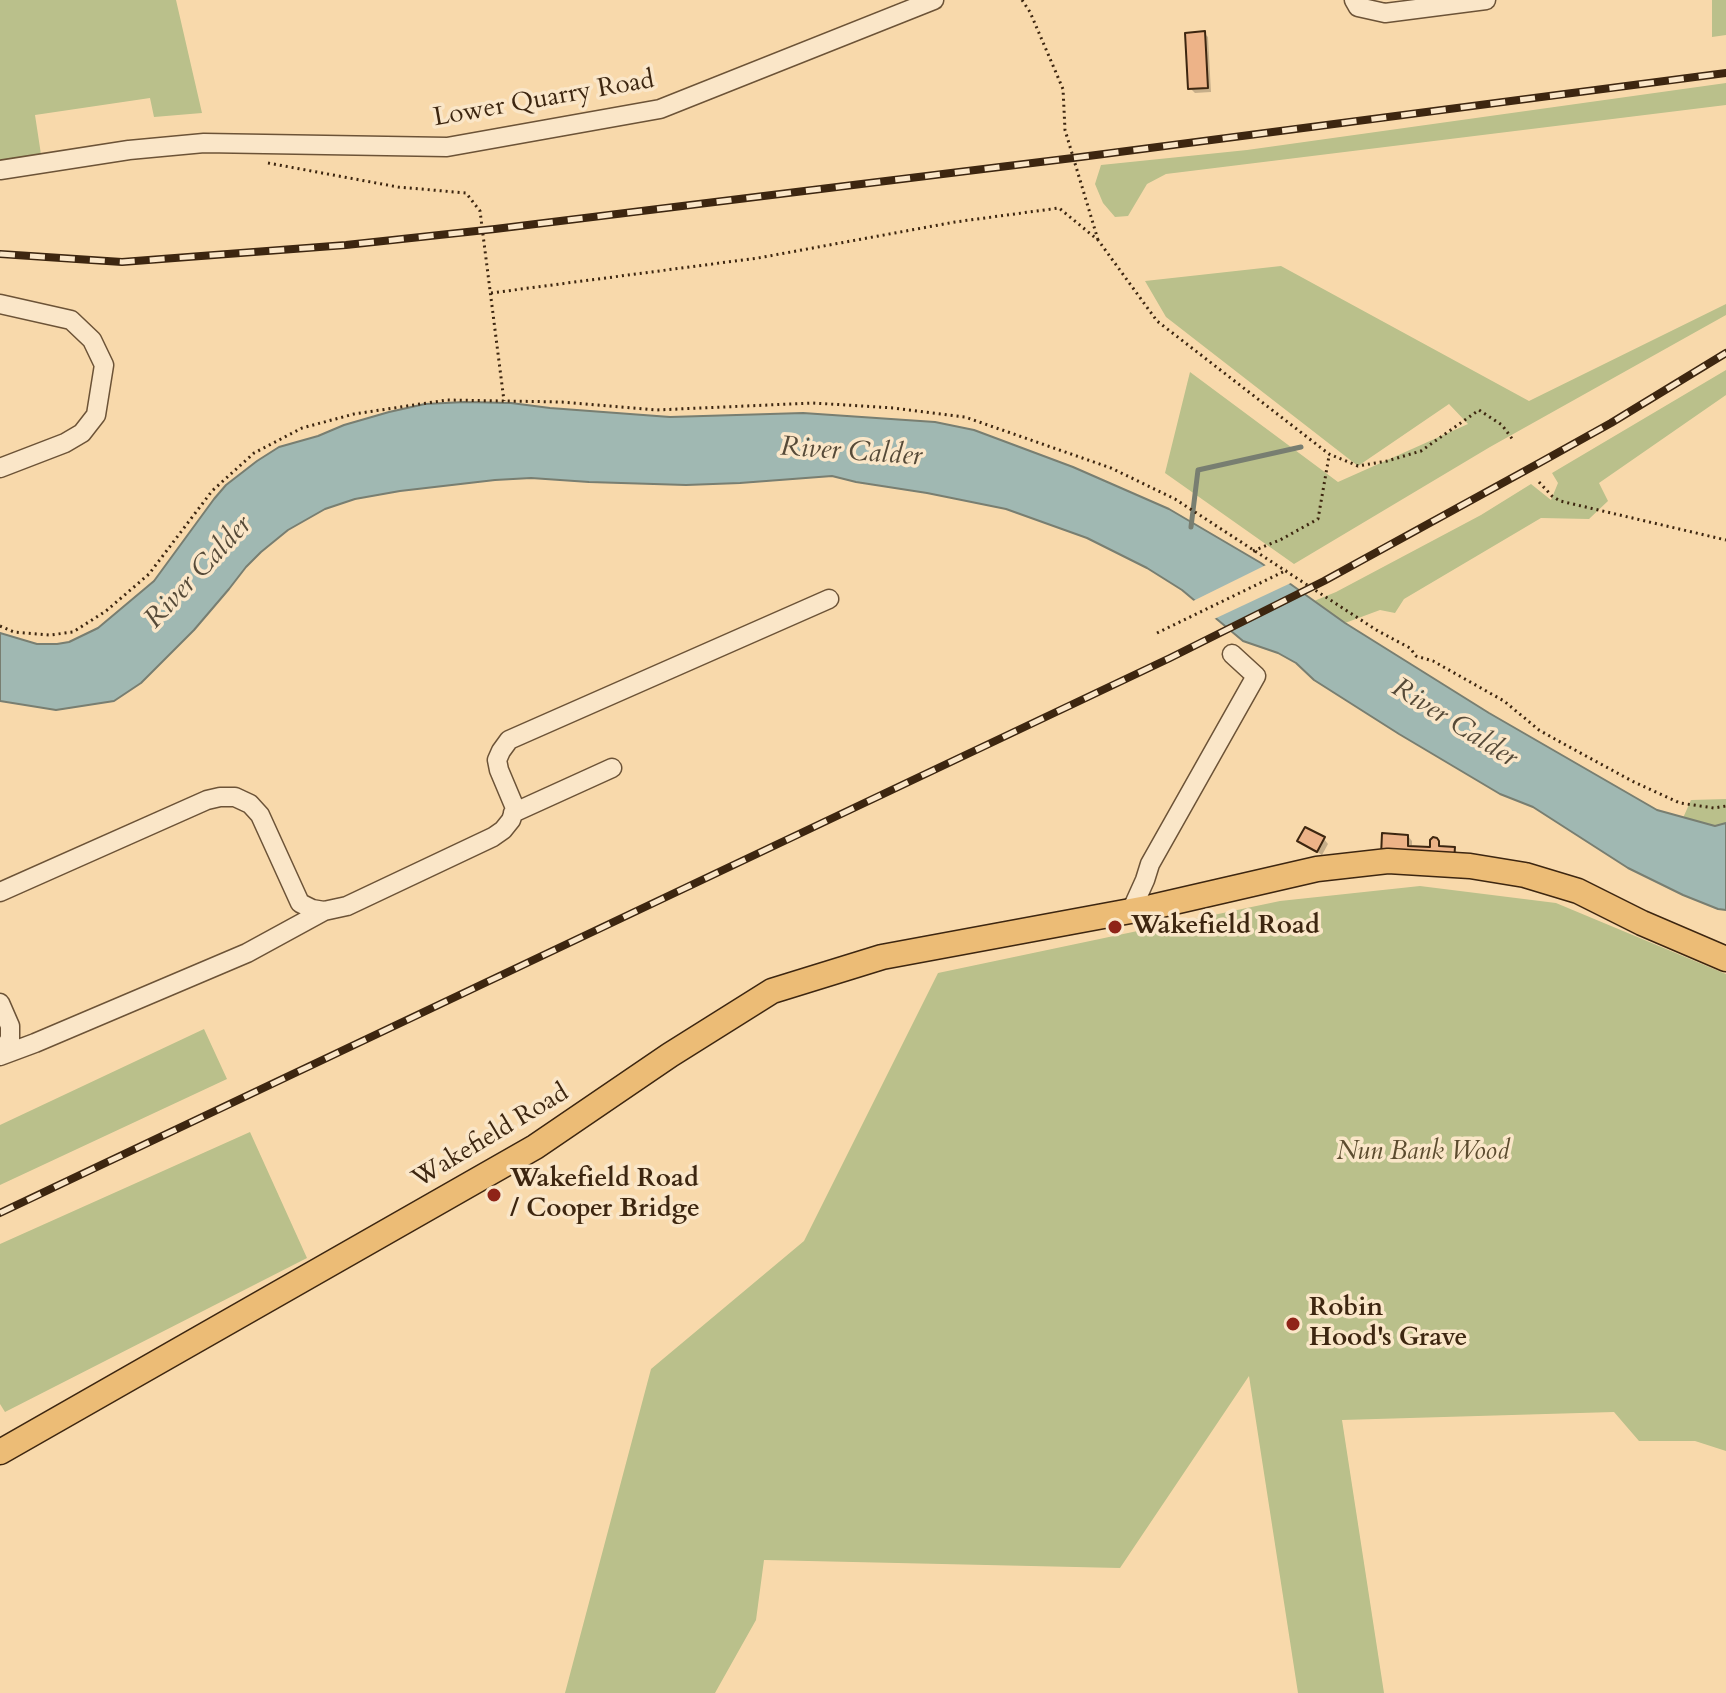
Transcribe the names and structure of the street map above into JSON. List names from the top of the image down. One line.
{"streets":{"highway":["Wakefield Road"],"street":["Lower Quarry Road"]},"water":["River Calder"],"parks":["Nun Bank Wood"],"places":["Wakefield Road","Wakefield Road / Cooper Bridge","Robin Hood's Grave"]}
